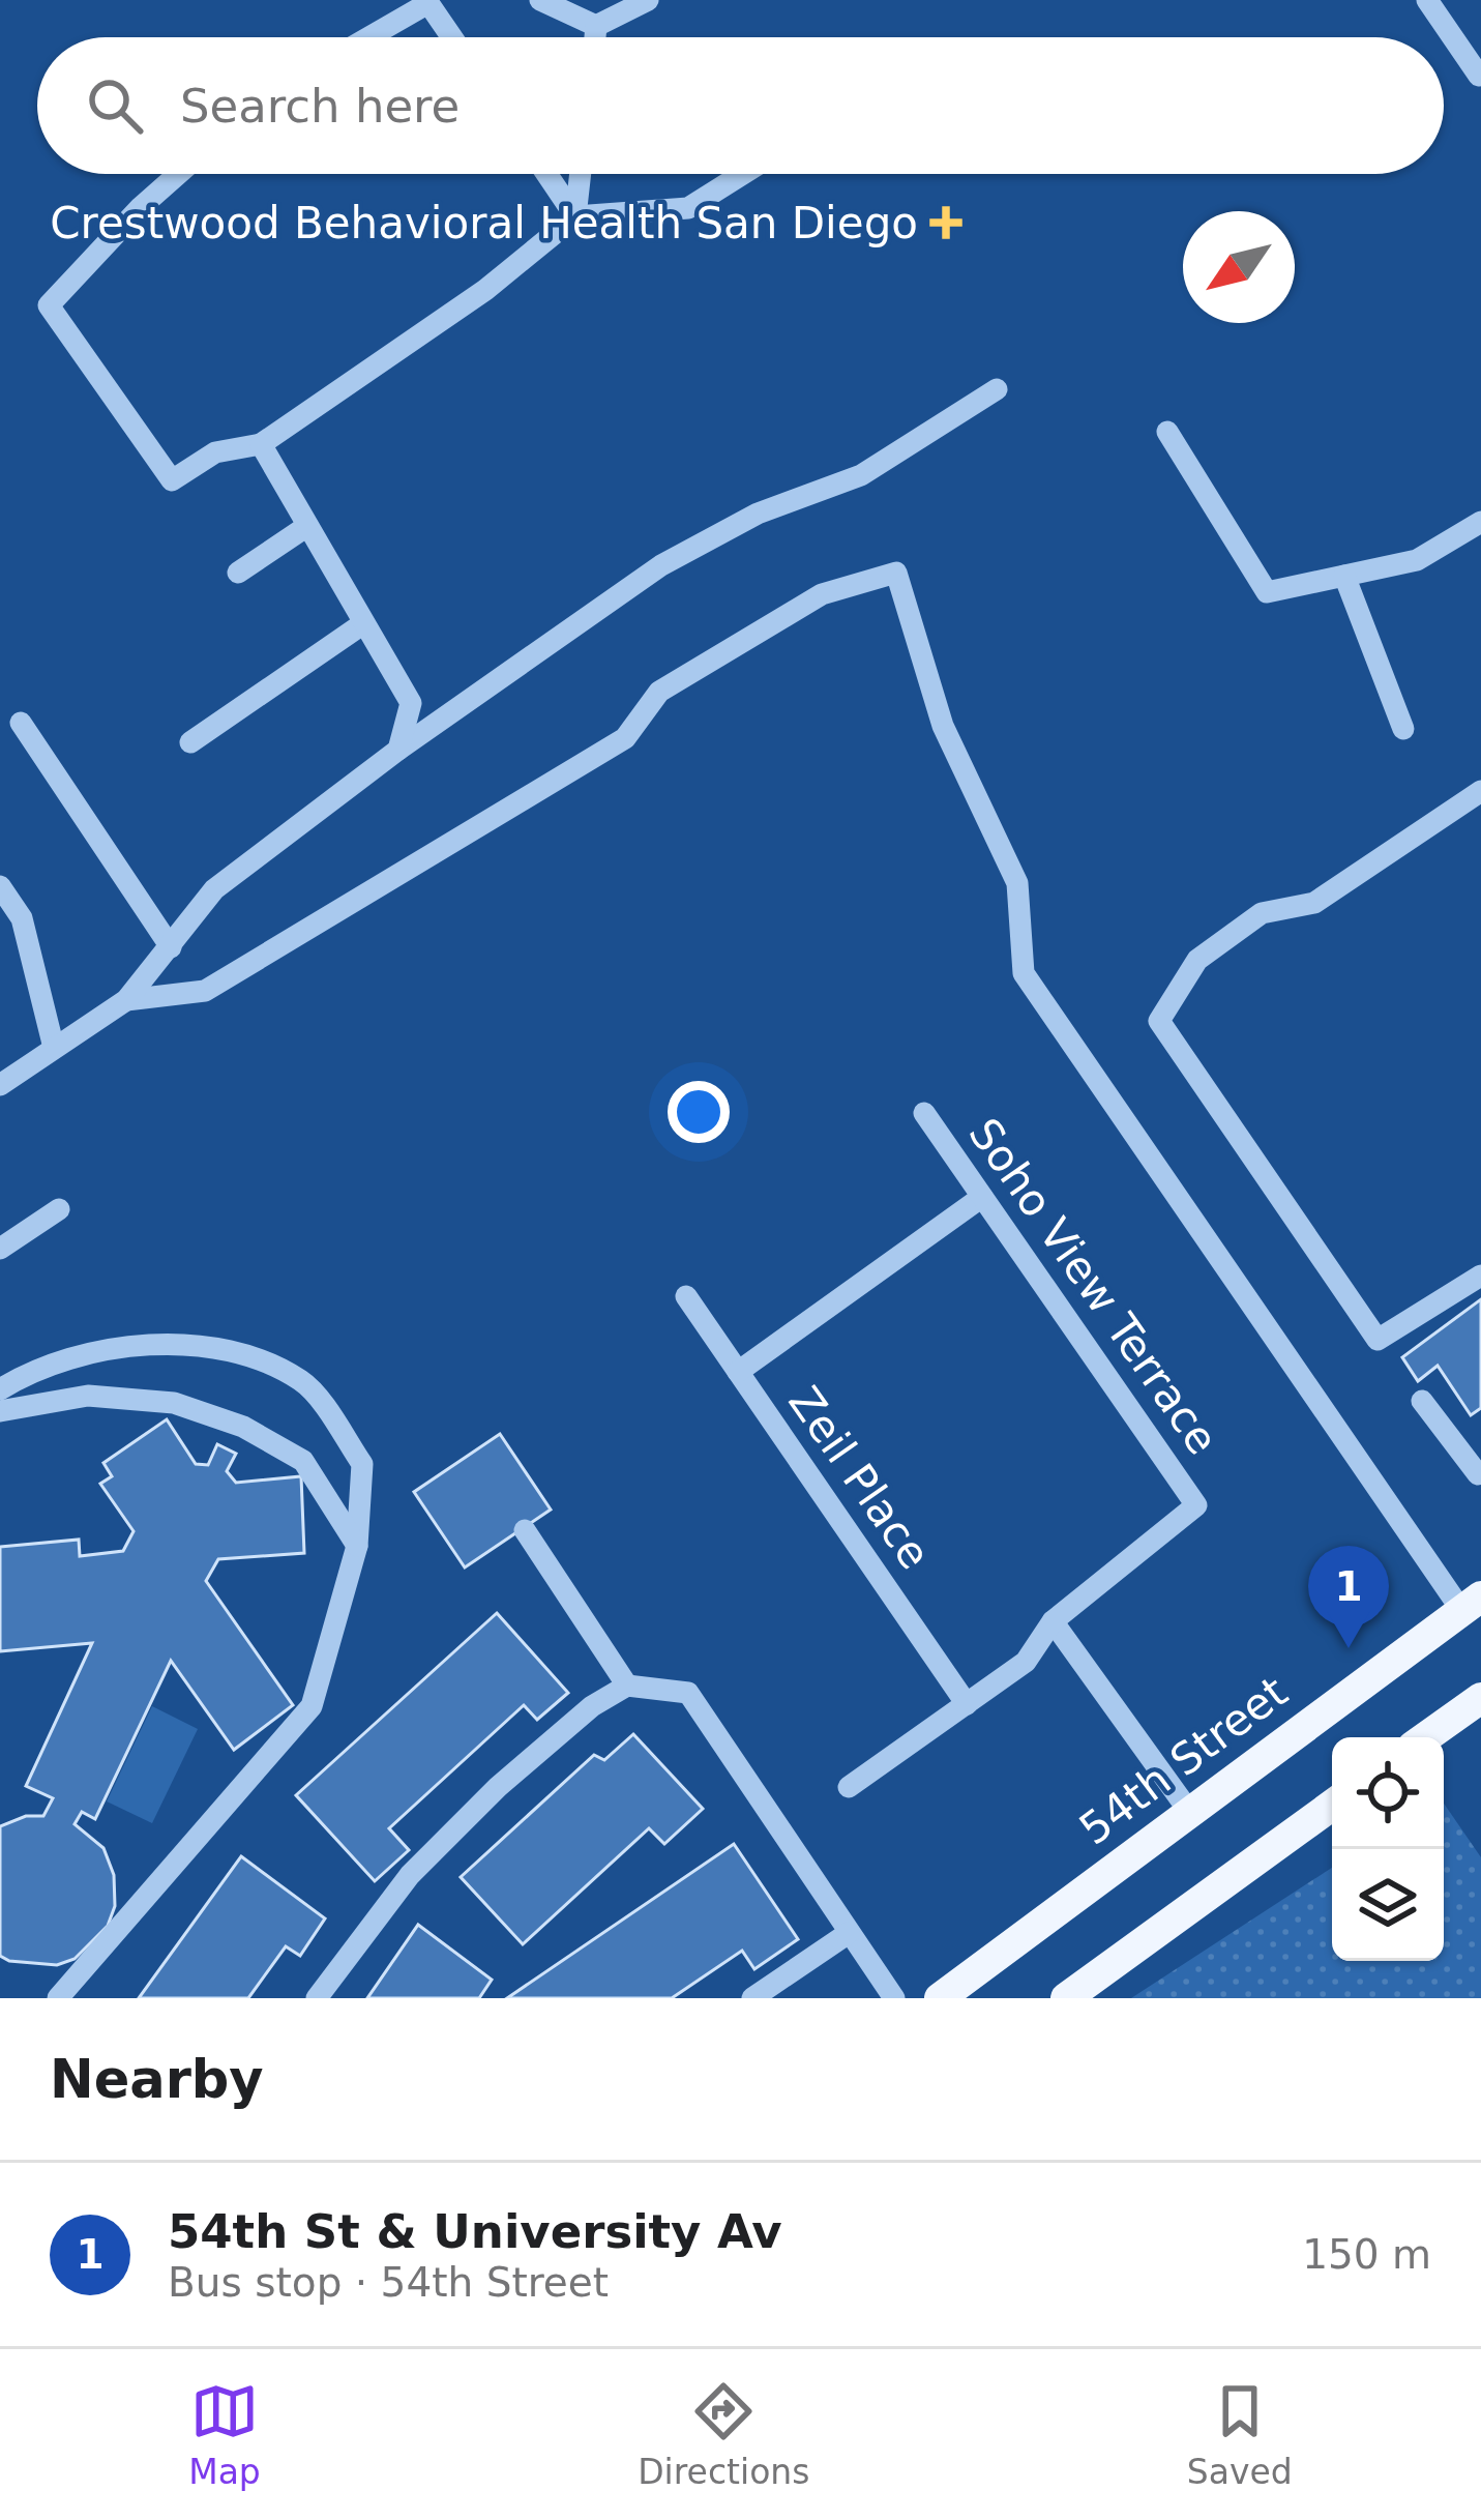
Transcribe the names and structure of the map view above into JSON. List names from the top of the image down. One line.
{"streets":{"main road":["54th Street"],"street":["Soho View Terrace","Zeil Place"]},"places":{"health":["Crestwood Behavioral Health San Diego"]},"north":"bottom left","page":{"search":"Search here","pins":"1","heading":"Nearby","list":[{"mark":"1","name":"54th St & University Av","note":"Bus stop · 54th Street","value":"150 m"}],"nav":["Map","Directions","Saved"]}}
